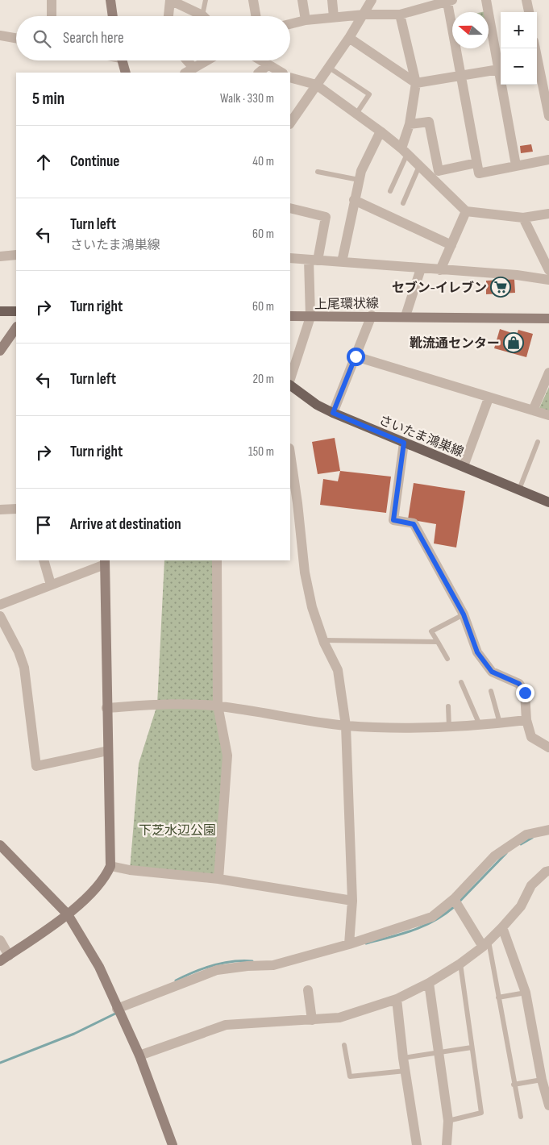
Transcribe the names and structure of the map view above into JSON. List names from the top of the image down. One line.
{"streets":{"main road":["さいたま鴻巣線"],"street":["上尾環状線"]},"parks":["下芝水辺公園"],"places":{"supermarket":["セブン-イレブン"],"shop":["靴流通センター"]},"north":"left","page":{"map_buttons":["+","−"],"search":"Search here","heading":["5 min","Walk · 330 m"],"list":[["Continue","40 m"],["Turn left","さいたま鴻巣線","60 m"],["Turn right","60 m"],["Turn left","20 m"],["Turn right","150 m"],"Arrive at destination"]}}
